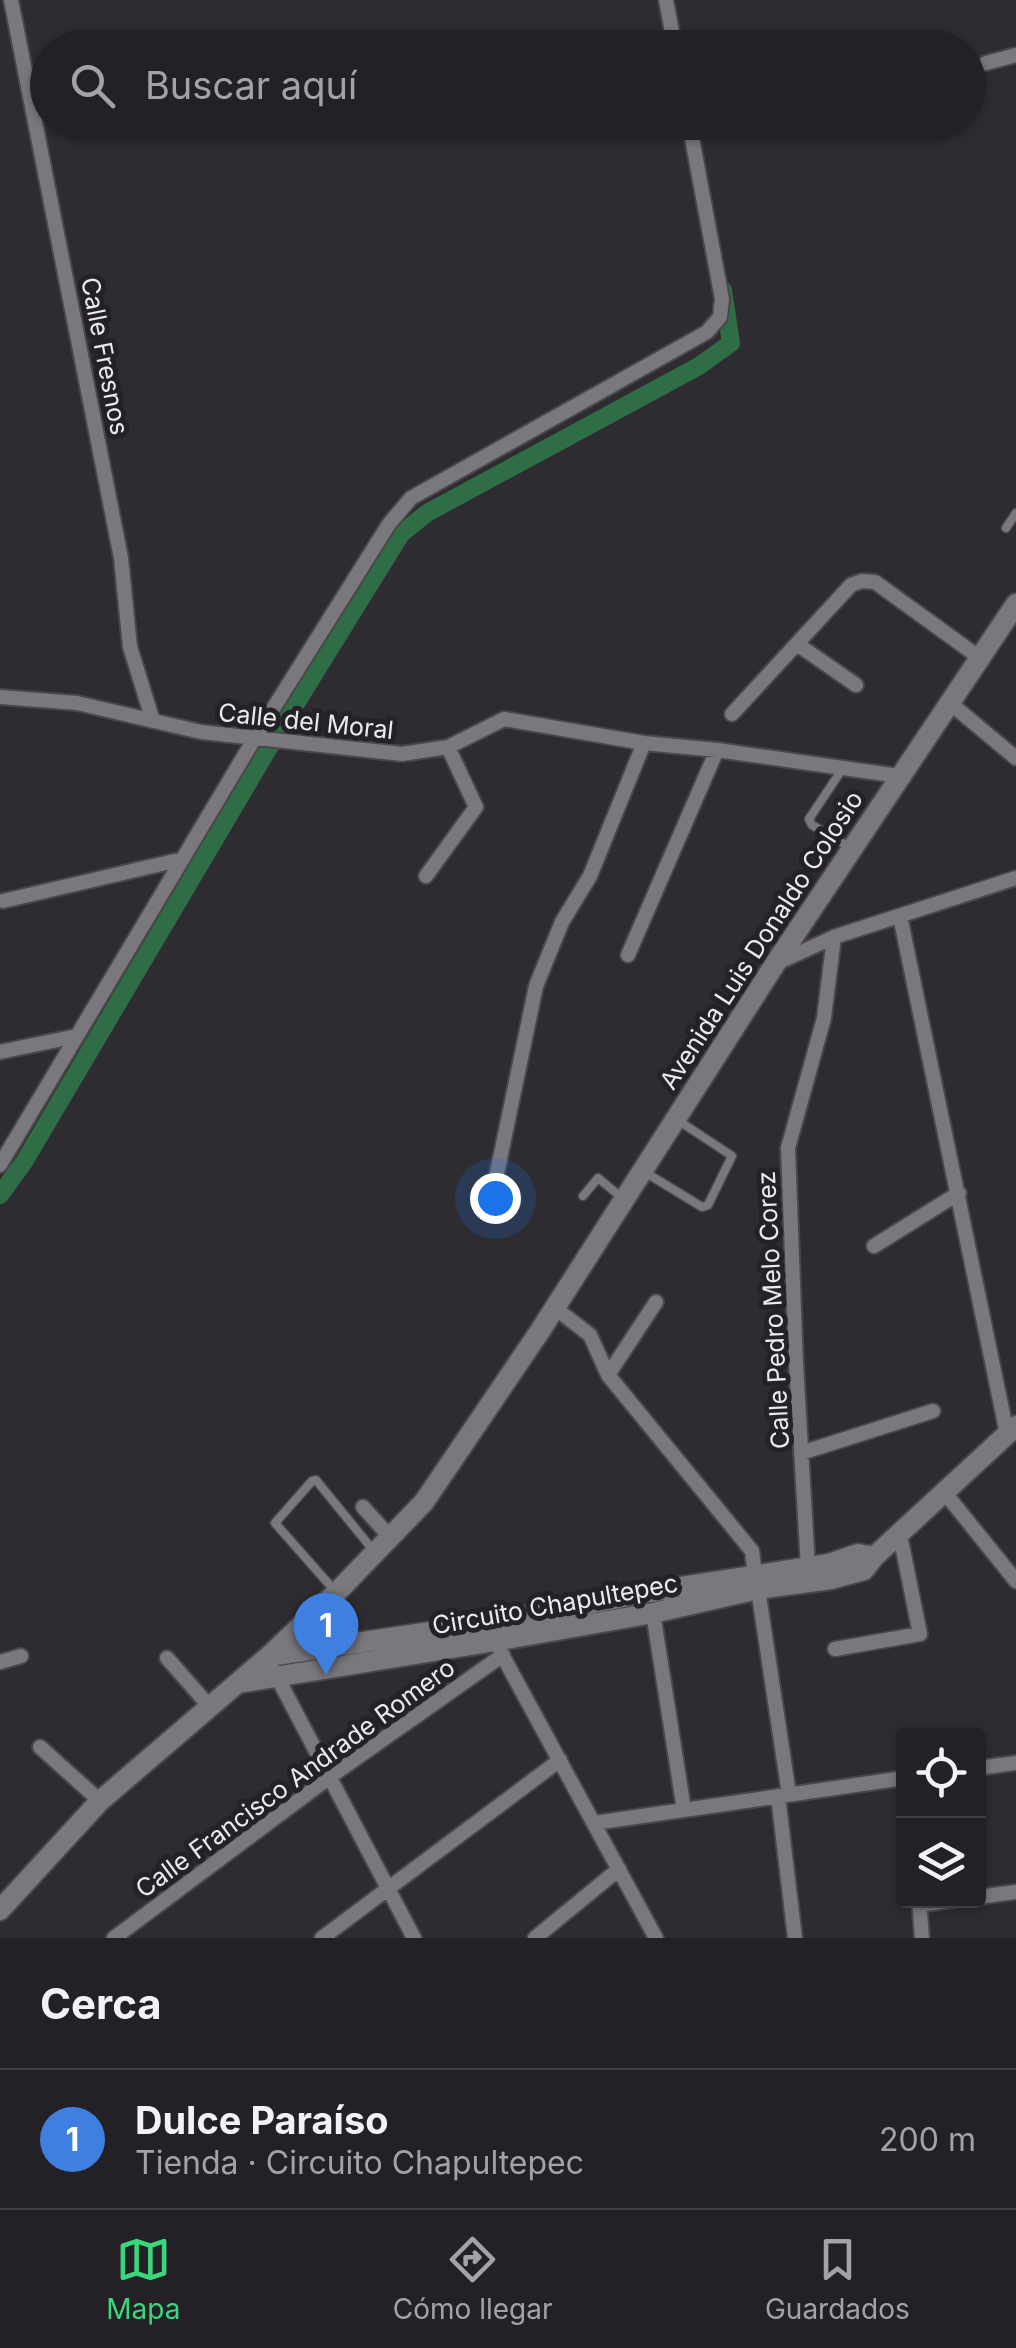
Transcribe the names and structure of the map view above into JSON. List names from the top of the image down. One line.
{"streets":{"main road":["Avenida Luis Donaldo Colosio","Circuito Chapultepec"],"street":["Calle Fresnos","Calle del Moral","Calle Pedro Melo Corez","Calle Francisco Andrade Romero"]},"crossings":[["Calle Fresnos","Calle del Moral"],["Calle del Moral","Avenida Luis Donaldo Colosio"],["Avenida Luis Donaldo Colosio","Circuito Chapultepec"],["Calle Pedro Melo Corez","Circuito Chapultepec"],["Circuito Chapultepec","Calle Francisco Andrade Romero"]],"page":{"search":"Buscar aquí","pins":"1","heading":"Cerca","list":[{"mark":"1","name":"Dulce Paraíso","note":"Tienda · Circuito Chapultepec","value":"200 m"}],"nav":["Mapa","Cómo llegar","Guardados"]}}
